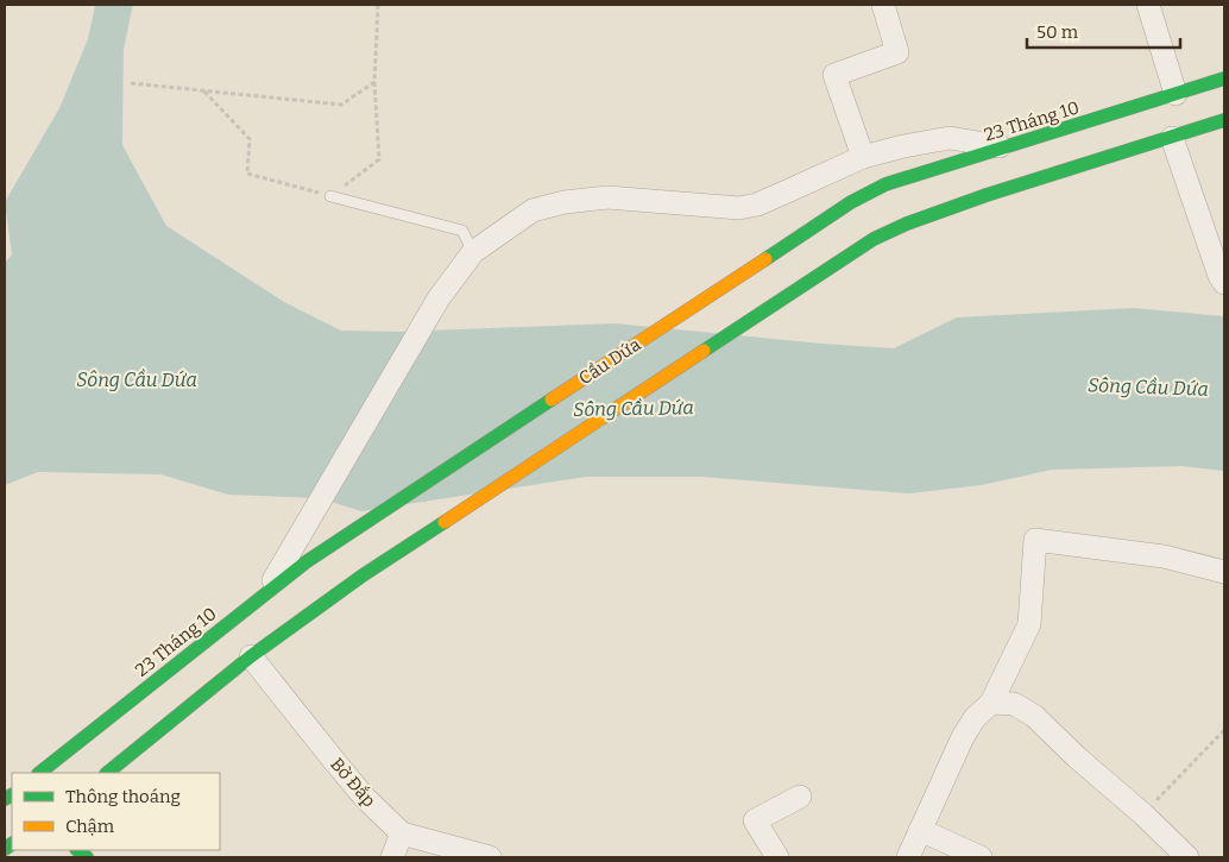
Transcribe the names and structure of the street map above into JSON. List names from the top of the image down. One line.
{"streets":{"main road":["23 Tháng 10","Cầu Dứa"],"street":["Bờ Đắp"]},"crossings":[["23 Tháng 10","Cầu Dứa"]],"water":["Sông Cầu Dứa"],"legend":["Thông thoáng","Chậm"],"scale_bar":"50 m"}
